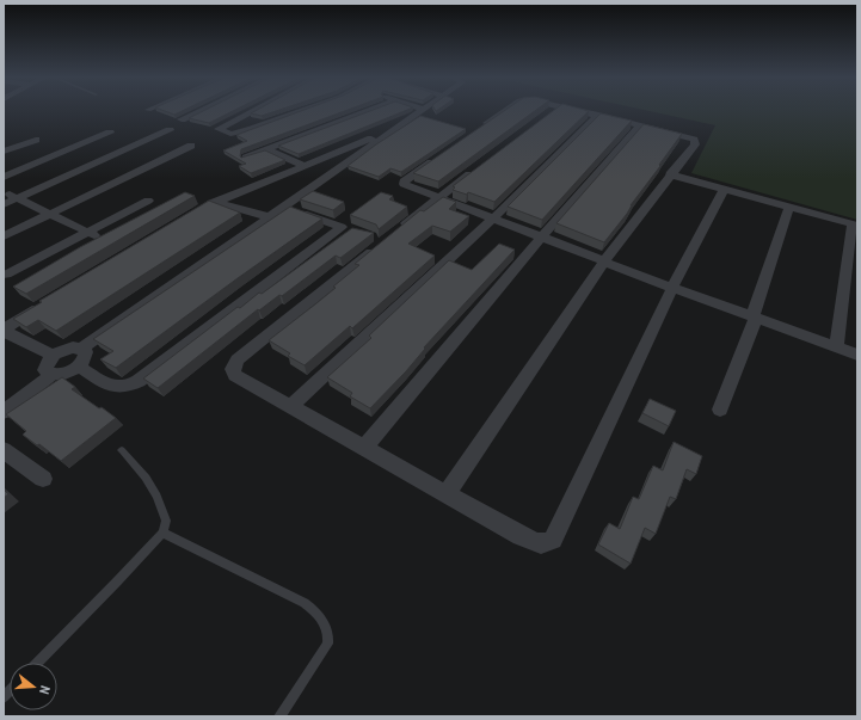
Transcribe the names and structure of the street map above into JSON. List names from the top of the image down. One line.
{"north":"right"}
